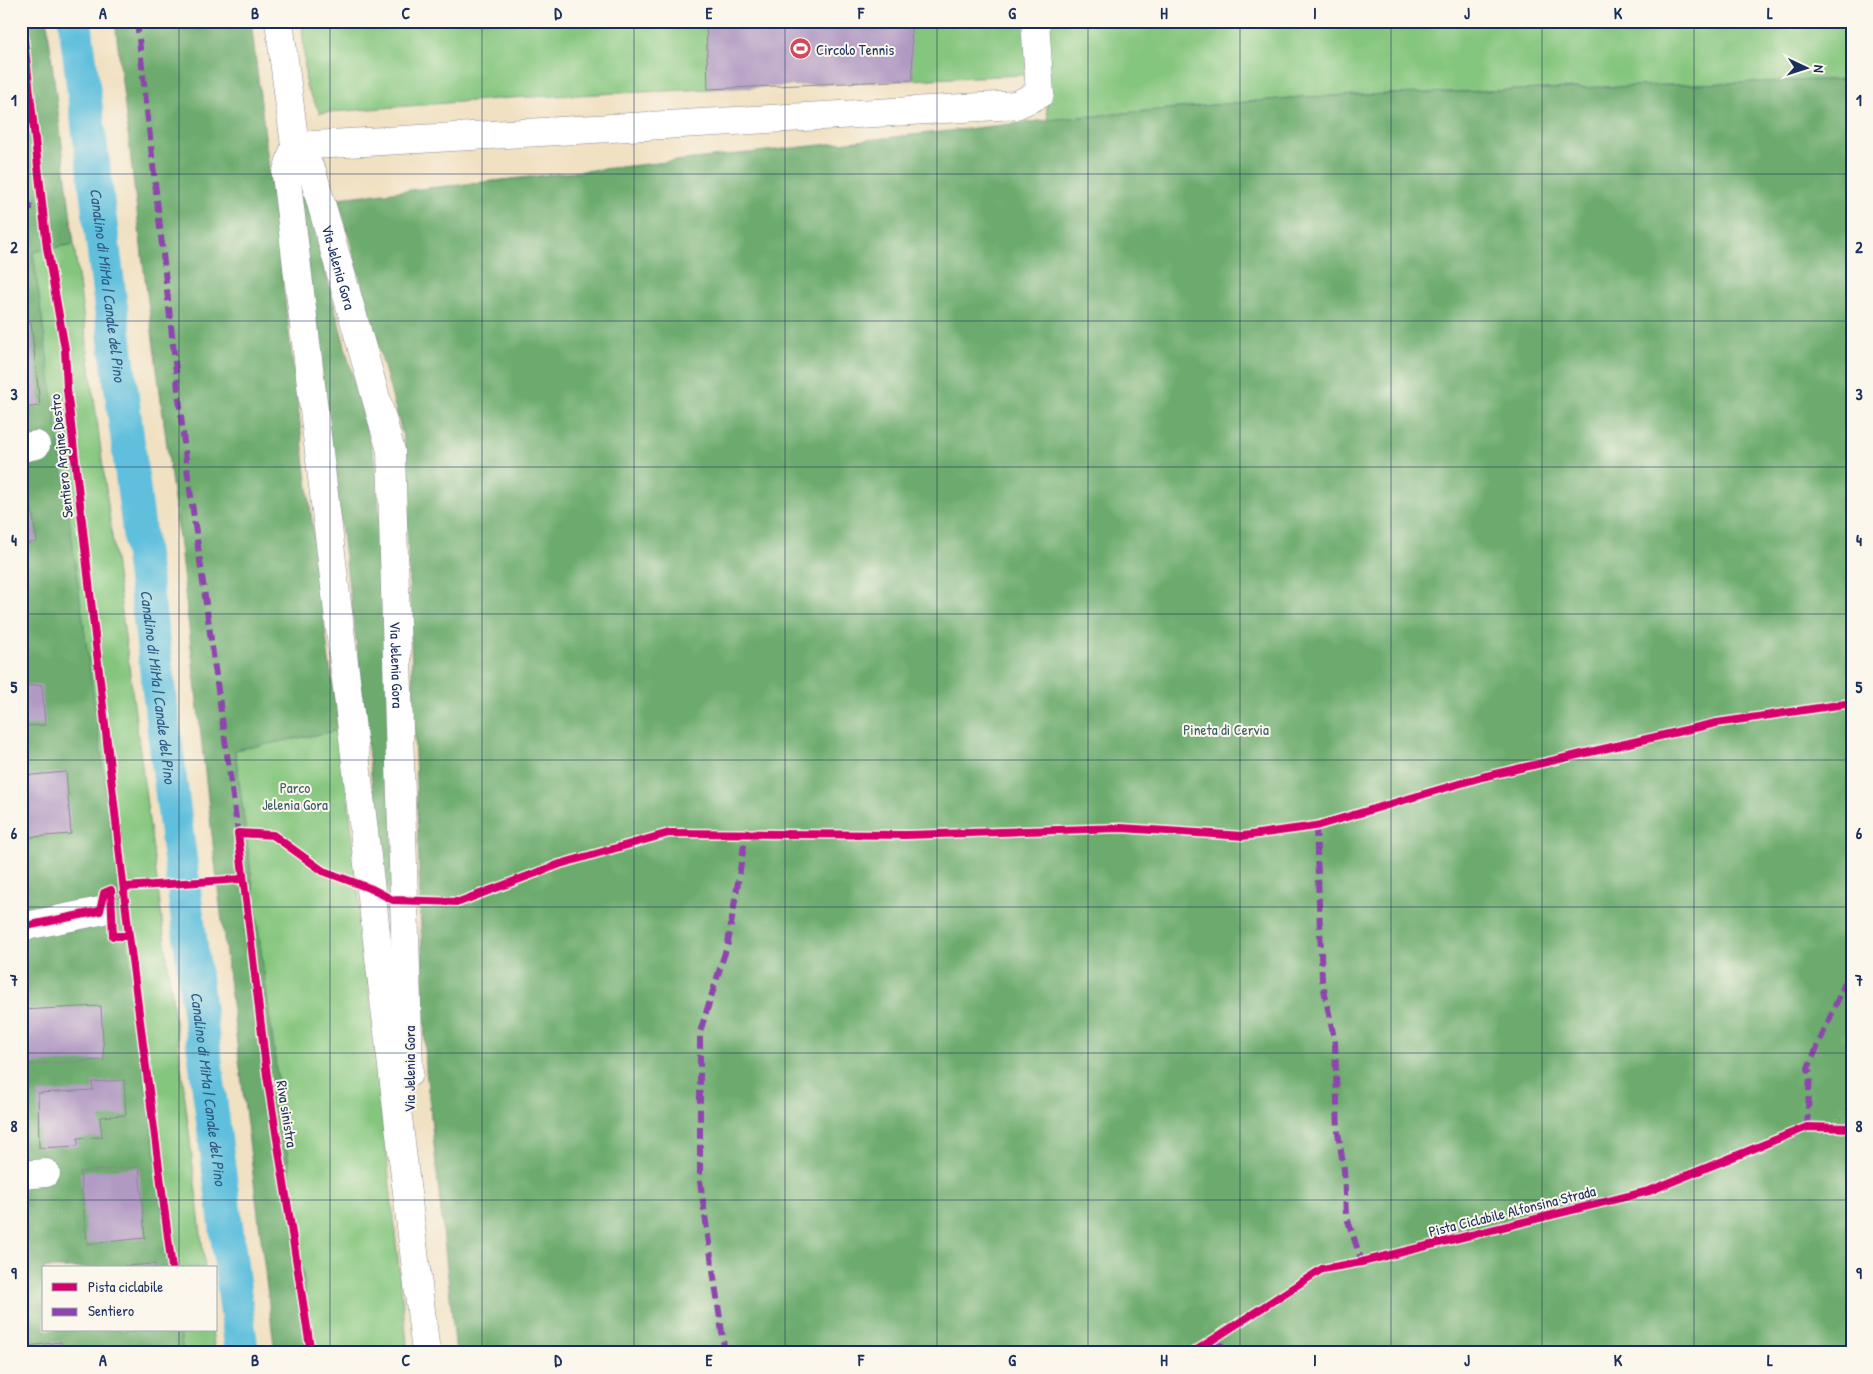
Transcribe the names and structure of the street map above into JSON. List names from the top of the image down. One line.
{"streets":{"street":["Via Jelenia Gora"],"cycle path":["Sentiero Argine Destro","Riva sinistra","Pista Ciclabile Alfonsina Strada"]},"water":["Canalino di MiMa | Canale del Pino"],"parks":["Pineta di Cervia","Parco Jelenia Gora"],"places":{"sports":["Circolo Tennis"]},"legend":["Pista ciclabile","Sentiero"],"north":"right","grid":{"columns":["A","B","C","D","E","F","G","H","I","J","K","L"],"rows":["1","2","3","4","5","6","7","8","9"]}}
